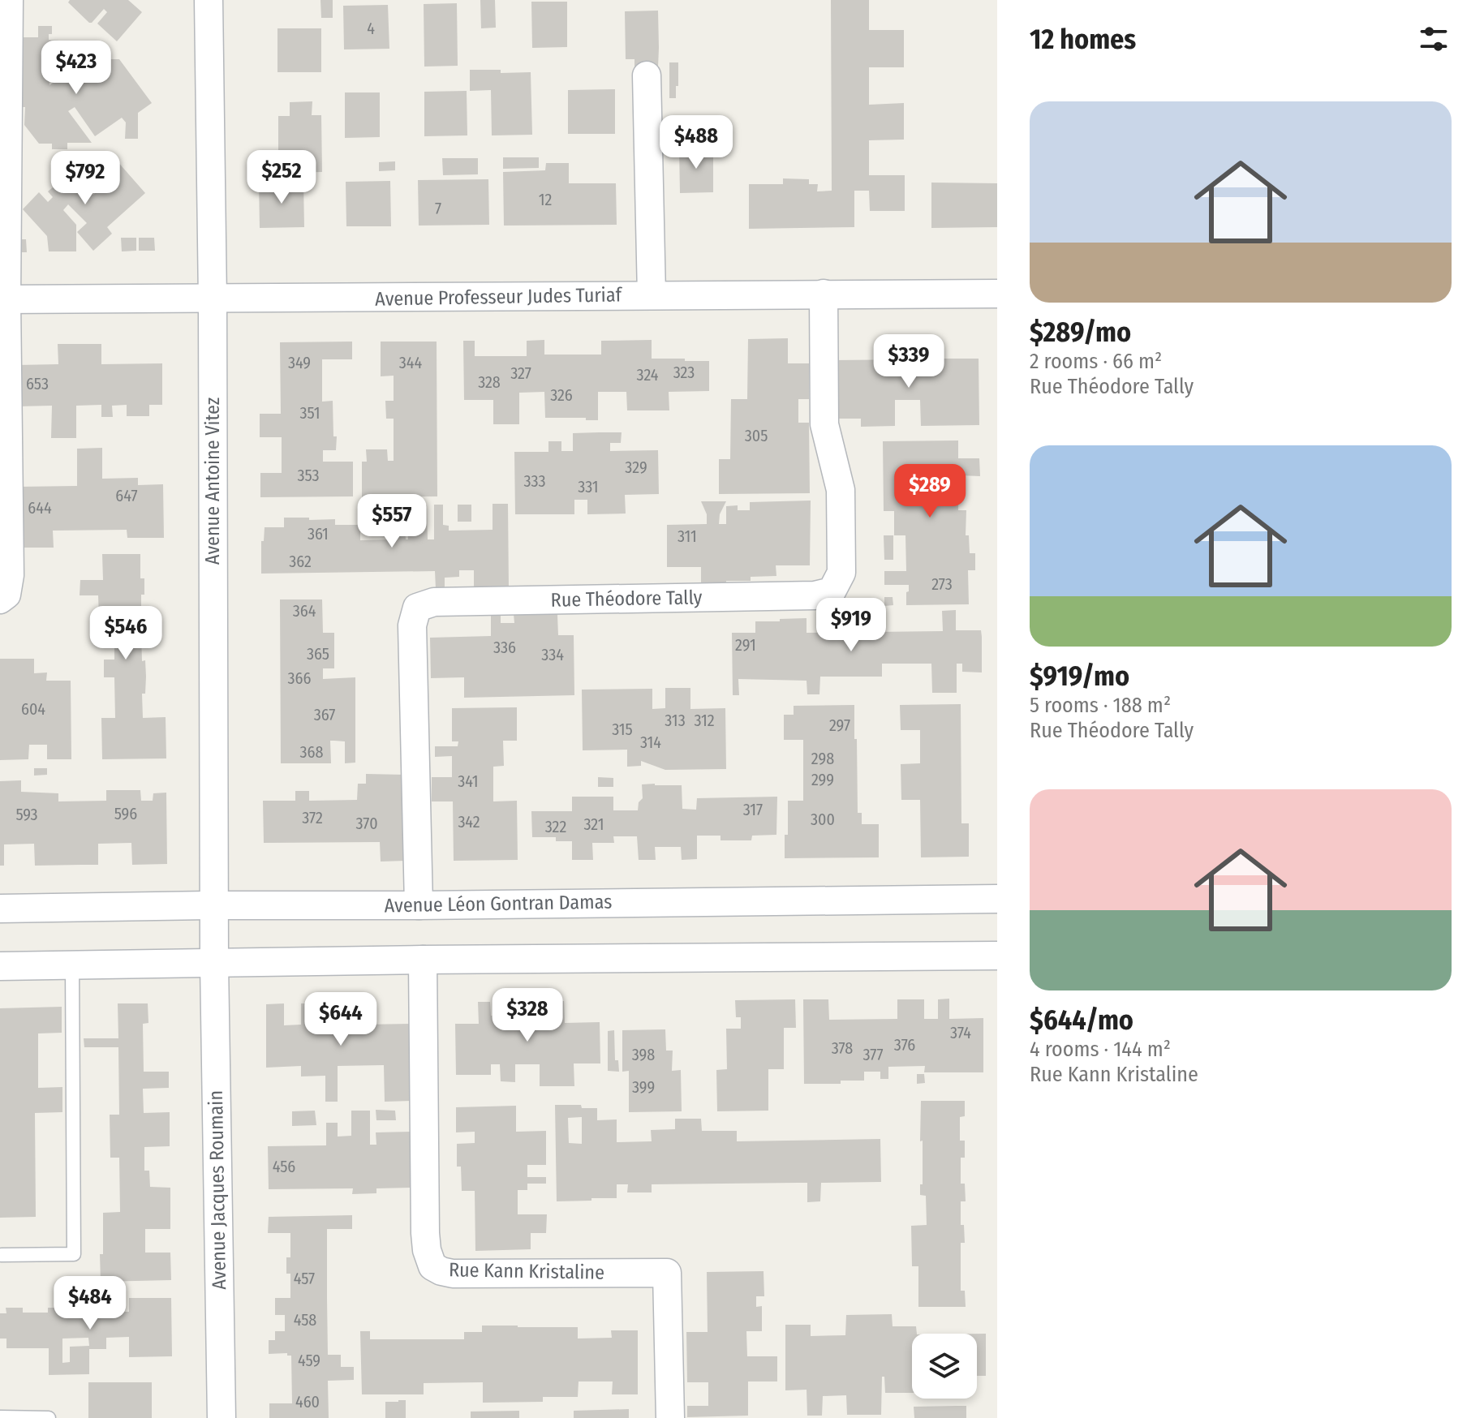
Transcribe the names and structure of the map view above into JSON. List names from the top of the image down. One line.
{"streets":{"street":["Avenue Professeur Judes Turiaf","Avenue Antoine Vitez","Rue Théodore Tally","Avenue Léon Gontran Damas","Avenue Jacques Roumain","Rue Kann Kristaline"]},"crossings":[["Avenue Professeur Judes Turiaf","Avenue Antoine Vitez"],["Avenue Professeur Judes Turiaf","Rue Théodore Tally"],["Avenue Antoine Vitez","Avenue Léon Gontran Damas"],["Avenue Antoine Vitez","Avenue Jacques Roumain"],["Rue Théodore Tally","Avenue Léon Gontran Damas"]],"house_numbers":["4","12","7","349","344","323","327","324","328","653","326","351","305","329","353","333","331","647","644","361","311","362","273","364","291","336","365","334","366","604","367","313","312","297","315","314","368","298","299","341","317","596","593","372","300","342","370","321","322","374","376","378","398","377","399","456","457","458","459","460"],"page":{"heading":"12 homes","price":["$423","$488","$252","$792","$339","$289","$557","$919","$546","$328","$644","$484"],"list":[{"name":"$289/mo","note":"2 rooms · 66 m² · Rue Théodore Tally"},{"name":"$919/mo","note":"5 rooms · 188 m² · Rue Théodore Tally"},{"name":"$644/mo","note":"4 rooms · 144 m² · Rue Kann Kristaline"}]}}
